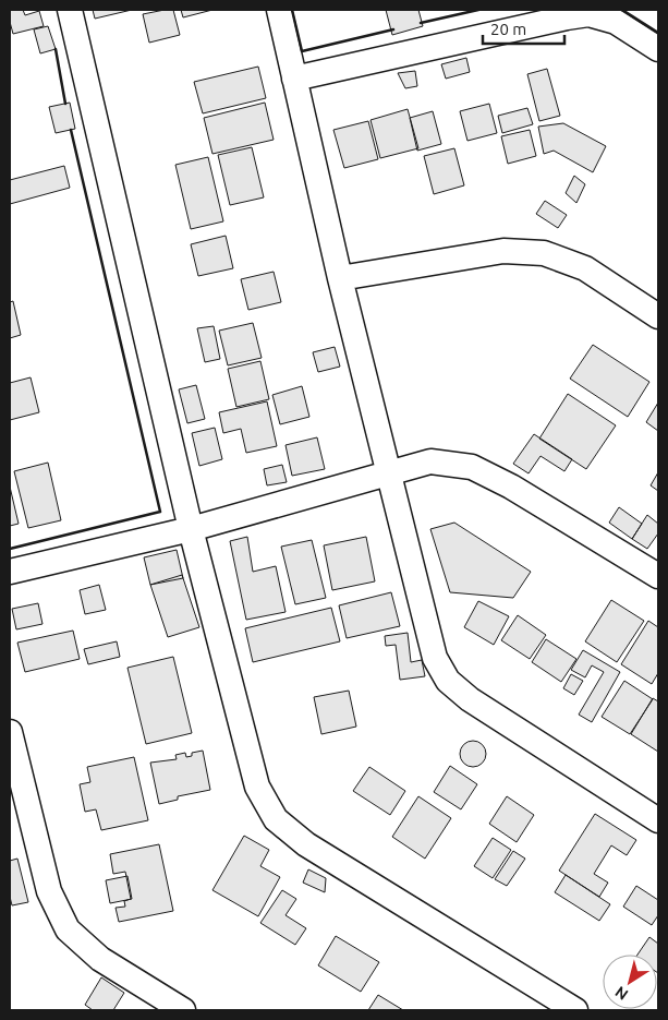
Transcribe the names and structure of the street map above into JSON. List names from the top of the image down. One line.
{"scale_bar":"20 m","north":"bottom left"}
